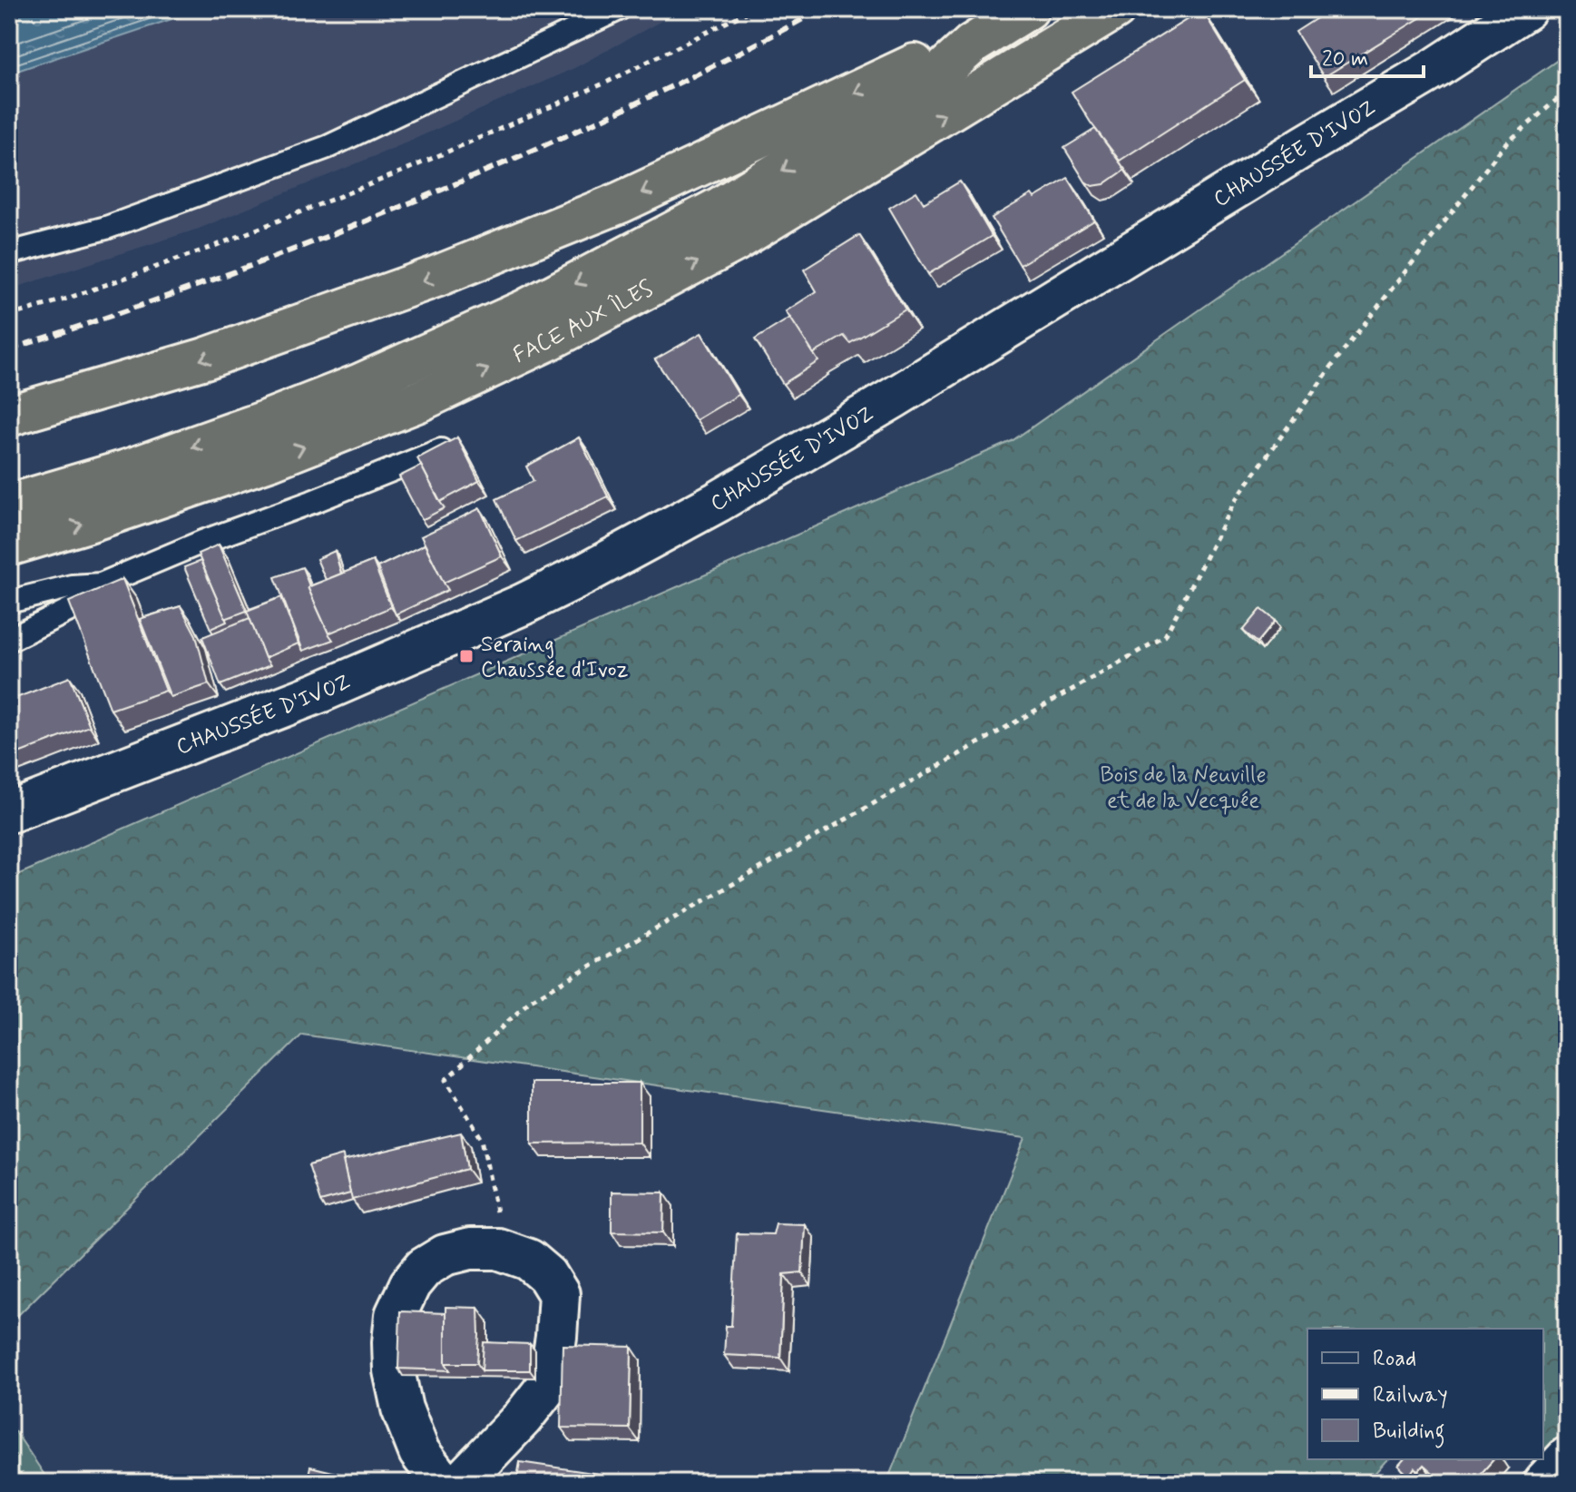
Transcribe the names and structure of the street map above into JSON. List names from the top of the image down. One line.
{"streets":{"highway":["FACE AUX ÎLES"],"main road":["CHAUSSÉE D'IVOZ"]},"parks":["Bois de la Neuville et de la Vecquée"],"places":{"transit":["Seraing Chaussée d'Ivoz"]},"legend":["Road","Railway","Building"],"scale_bar":"20 m"}
